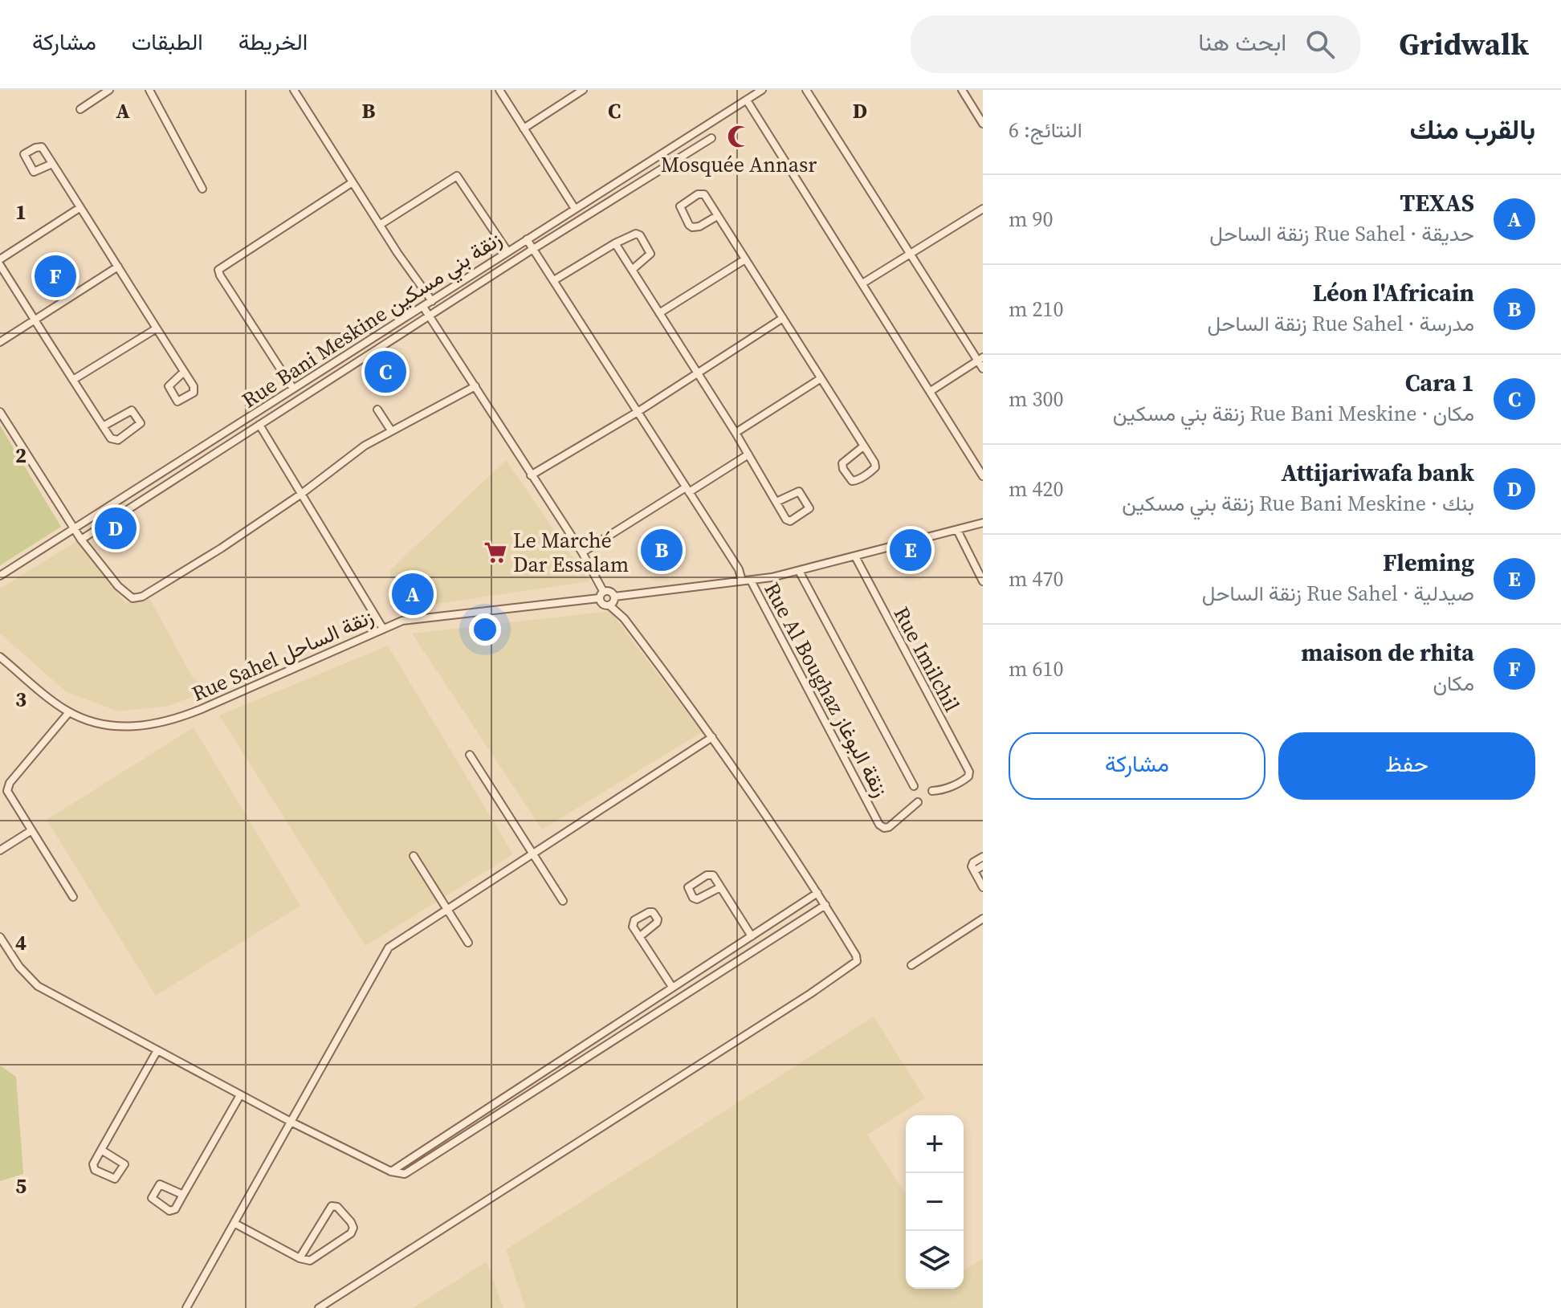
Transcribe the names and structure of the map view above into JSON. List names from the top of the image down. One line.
{"streets":{"street":["Rue Bani Meskine زنقة بني مسكين","Rue Sahel زنقة الساحل","Rue Imilchil","Rue Al Boughaz زنقة البوغاز"]},"places":{"mosque":["Mosquée Annasr"],"supermarket":["Le Marché Dar Essalam"]},"page":{"header":"Gridwalk","search":"ابحث هنا","nav":["الخريطة","الطبقات","مشاركة"],"heading":["بالقرب منك","النتائج: 6"],"list":[{"mark":"A","name":"TEXAS","note":"حديقة · Rue Sahel زنقة الساحل","value":"90 m"},{"mark":"B","name":"Léon l'Africain","note":"مدرسة · Rue Sahel زنقة الساحل","value":"210 m"},{"mark":"C","name":"Cara 1","note":"مكان · Rue Bani Meskine زنقة بني مسكين","value":"300 m"},{"mark":"D","name":"Attijariwafa bank","note":"بنك · Rue Bani Meskine زنقة بني مسكين","value":"420 m"},{"mark":"E","name":"Fleming","note":"صيدلية · Rue Sahel زنقة الساحل","value":"470 m"},{"mark":"F","name":"maison de rhita","note":"مكان","value":"610 m"}],"pins":["F","C","D","B","E","A"],"buttons":["حفظ","مشاركة"],"map_buttons":["+","−"]},"grid":{"columns":["A","B","C","D"],"rows":["1","2","3","4","5"]}}
